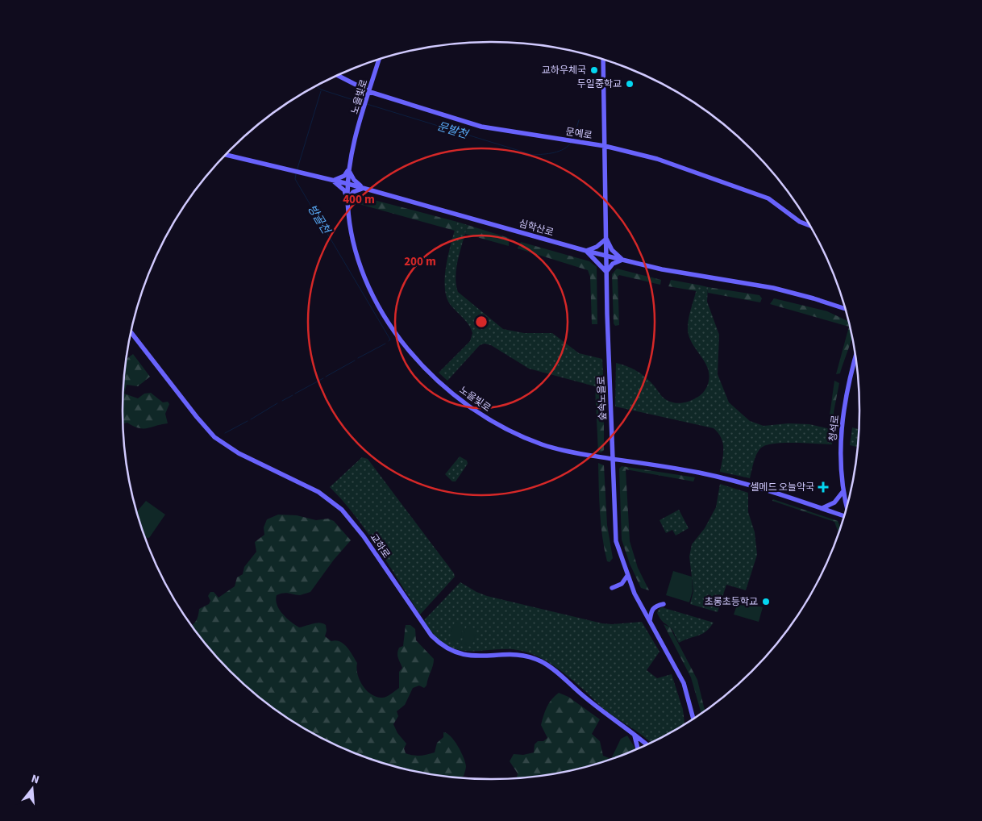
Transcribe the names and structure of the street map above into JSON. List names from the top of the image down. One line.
{"streets":{"street":["노을빛로","문예로","심학산로","숲속노을로","청석로","교하로"]},"crossings":[["노을빛로","문예로"],["노을빛로","심학산로"],["노을빛로","숲속노을로"],["문예로","숲속노을로"],["심학산로","숲속노을로"]],"water":["문발천","방골천"],"places":{"other":["교하우체국","두일중학교","초롱초등학교"],"health":["셀메드 오늘약국"]},"north":"top","rings":["400 m","200 m"]}
